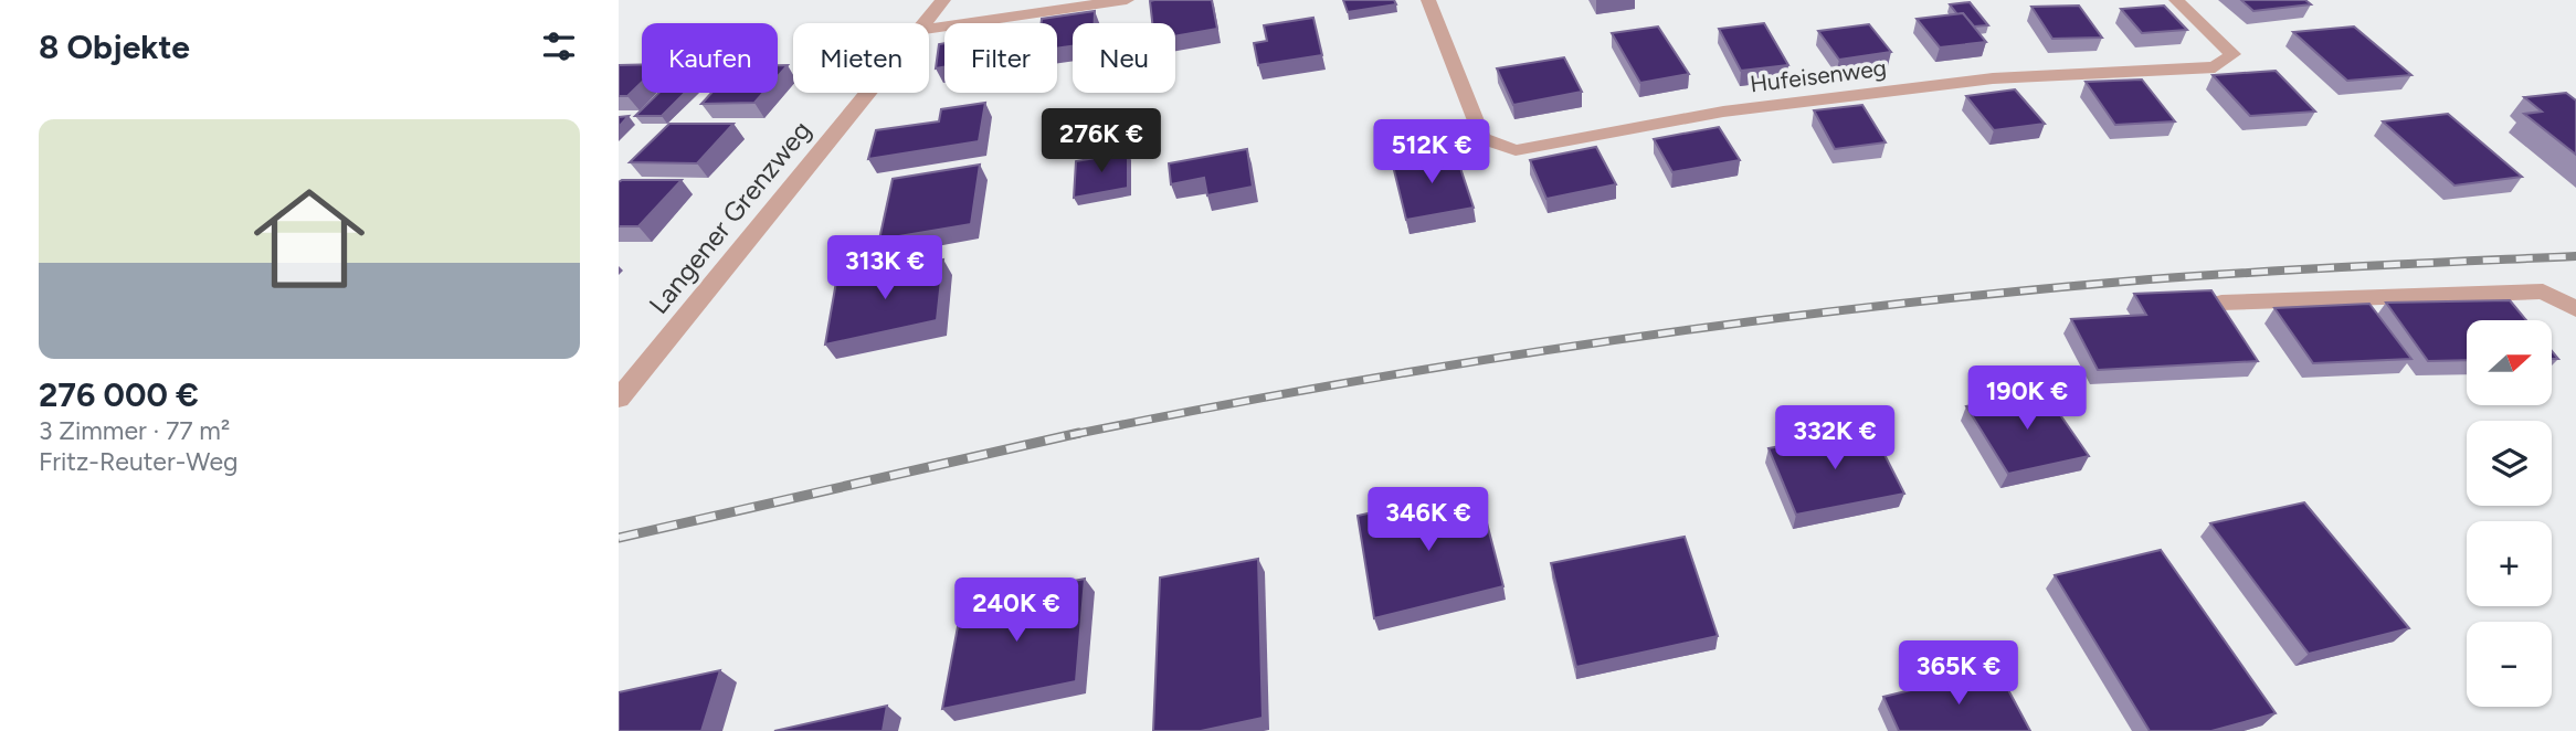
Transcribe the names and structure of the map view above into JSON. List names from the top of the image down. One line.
{"streets":{"street":["Hufeisenweg","Langener Grenzweg"]},"north":"right","page":{"heading":"8 Objekte","chip":["Kaufen","Mieten","Filter","Neu"],"list":[{"name":"276 000 €","note":"3 Zimmer · 77 m² · Fritz-Reuter-Weg"}],"price":["276K €","512K €","313K €","190K €","332K €","346K €","240K €","365K €"],"map_buttons":["+","−"]}}
